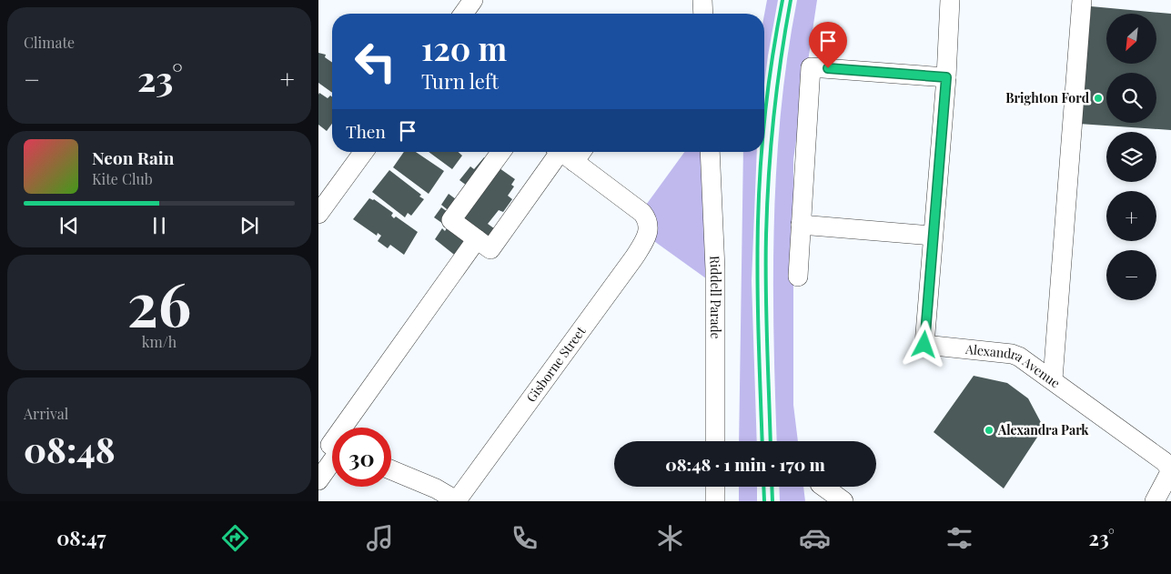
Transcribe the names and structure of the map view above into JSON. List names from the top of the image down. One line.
{"streets":{"street":["Riddell Parade","Gisborne Street","Alexandra Avenue"]},"places":["Brighton Ford","Alexandra Park"],"north":"bottom left","page":{"tile":["Climate",["26","km/h"],["Arrival","08:48"]],"map_buttons":["+","−"],"turn":["120 m","Turn left"],"heat":["−","23°","+"],"then":"Then","song":["Neon Rain","Kite Club"],"limit":"30","trip":"08:48 · 1 min · 170 m","tabs":["08:47","23°"]}}
